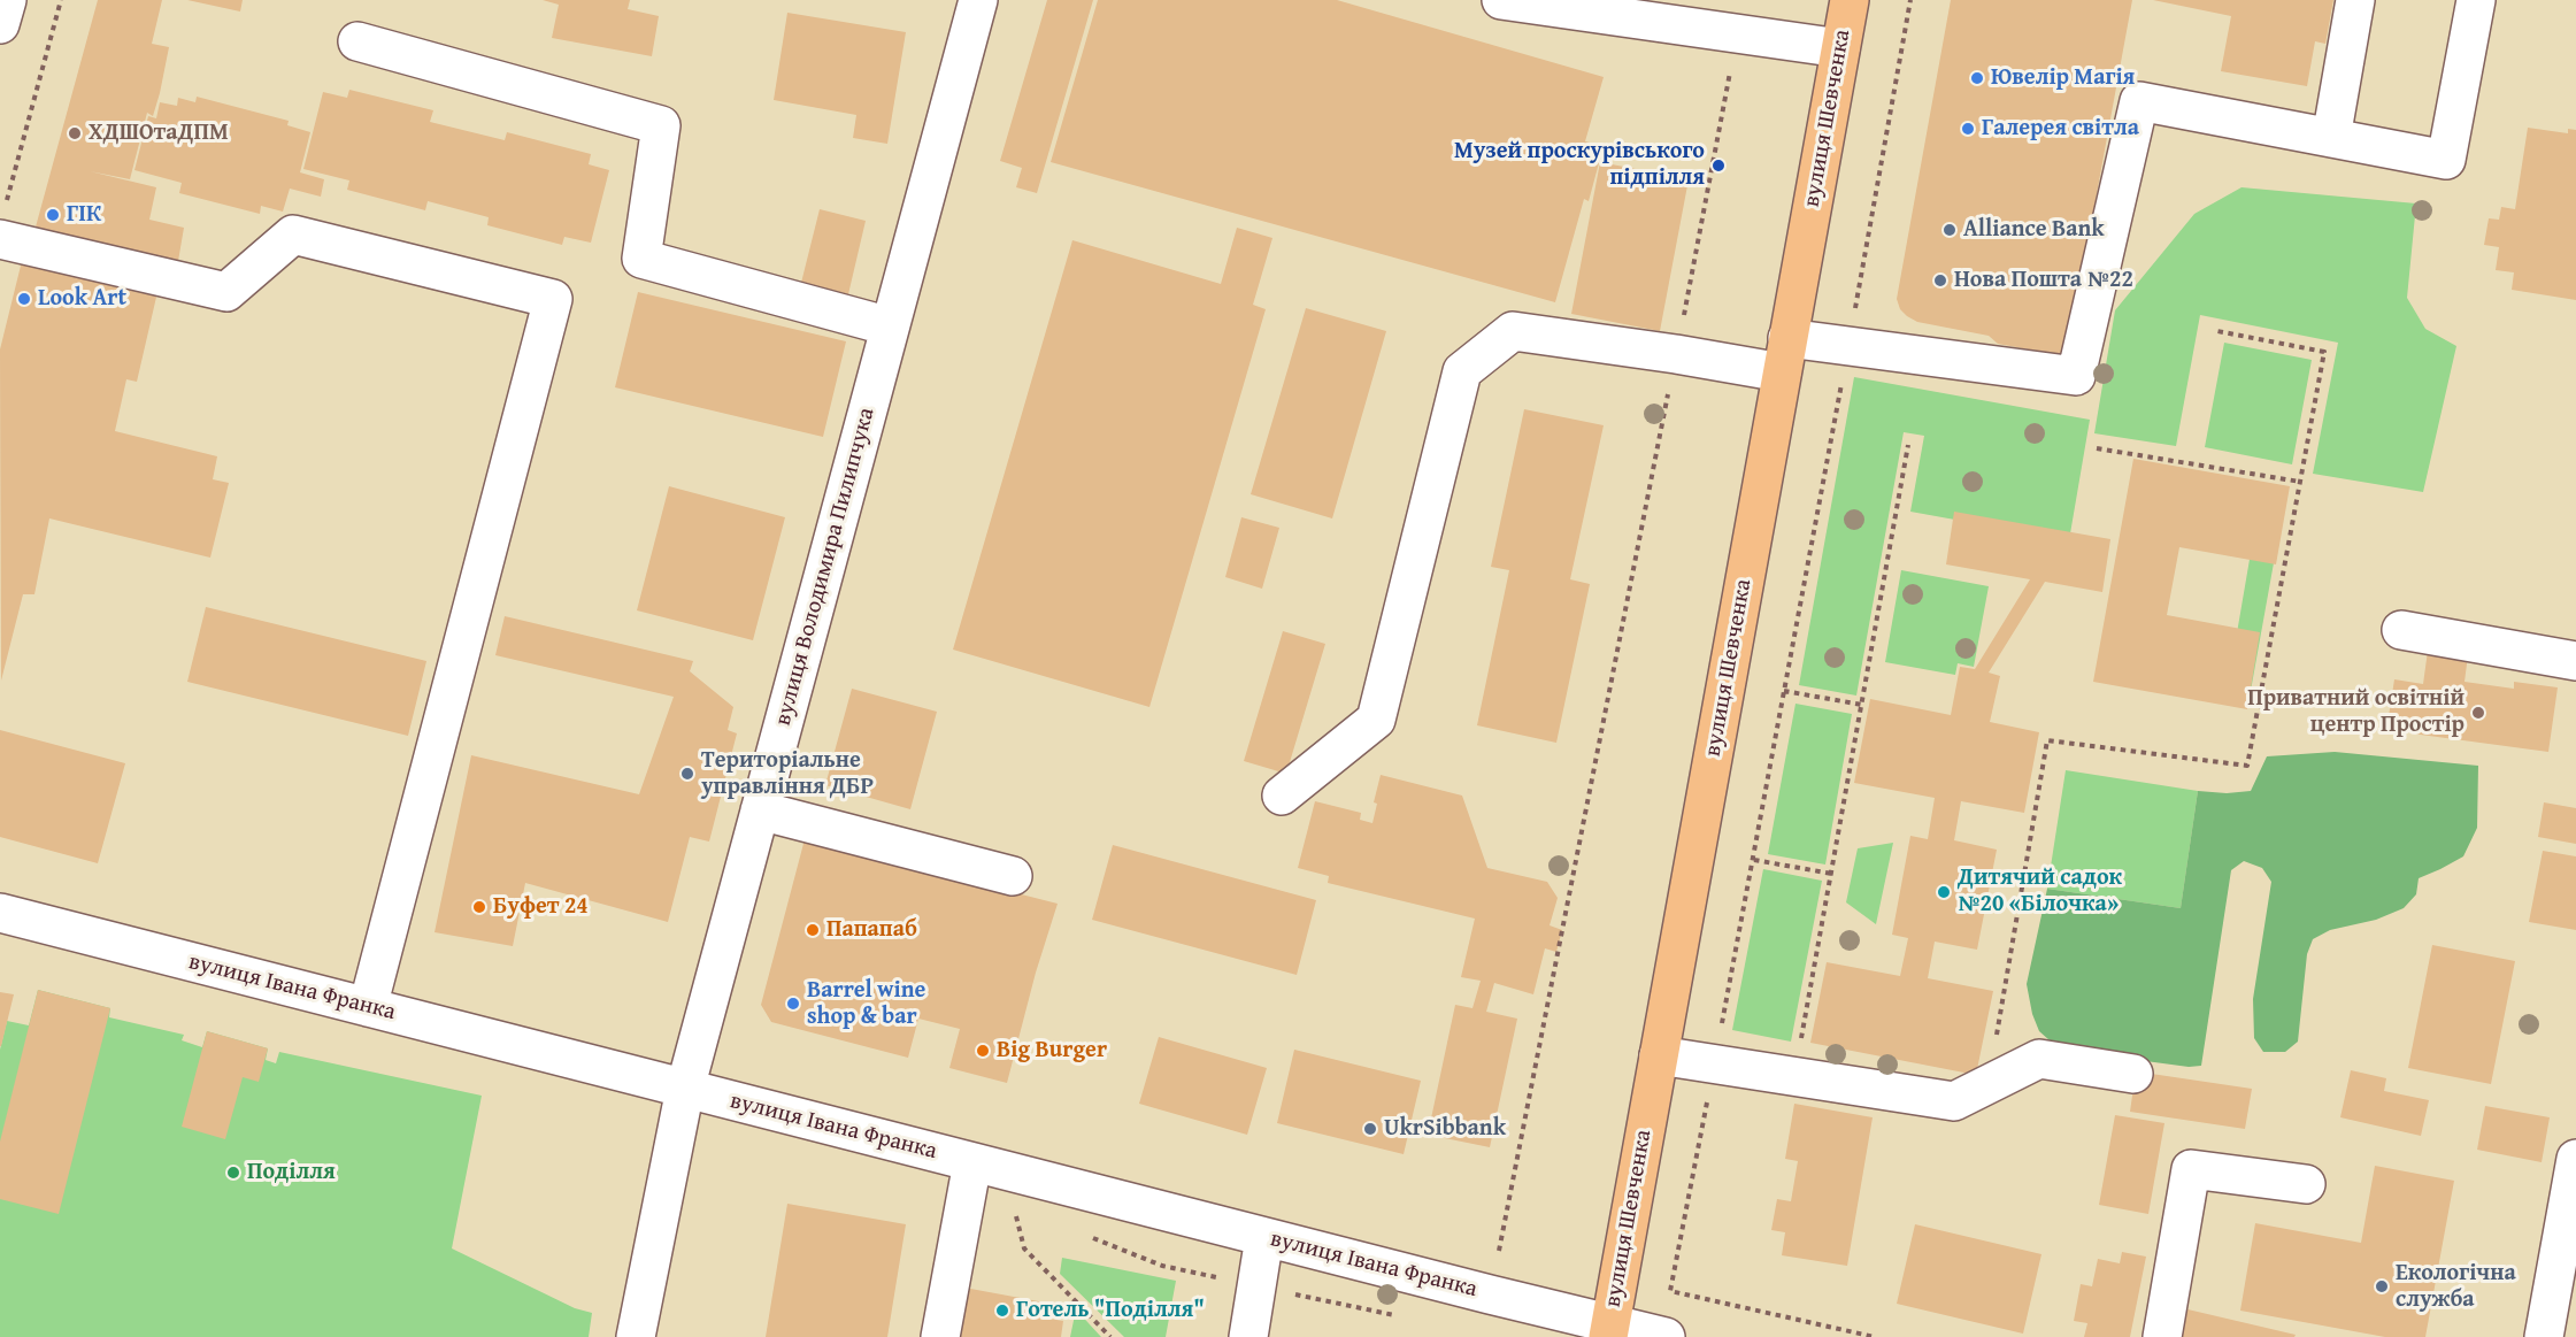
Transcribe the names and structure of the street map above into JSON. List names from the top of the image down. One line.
{"streets":{"main road":["вулиця Шевченка"],"street":["вулиця Володимира Пилипчука","вулиця Івана Франка"]},"crossings":[["вулиця Шевченка","вулиця Івана Франка"],["вулиця Володимира Пилипчука","вулиця Івана Франка"]],"places":["Ювелір Магія","Галерея світла","ХДШОтаДПМ","Музей проскурівського підпілля","ГІК","Alliance Bank","Нова Пошта №22","Look Art","Приватний освітній центр Простір","Територіальне управління ДБР","Дитячий садок №20 «Білочка»","Буфет 24","Папапаб","Barrel wine shop & bar","Big Burger","UkrSibbank","Поділля","Екологічна служба","Готель \"Поділля\""]}
